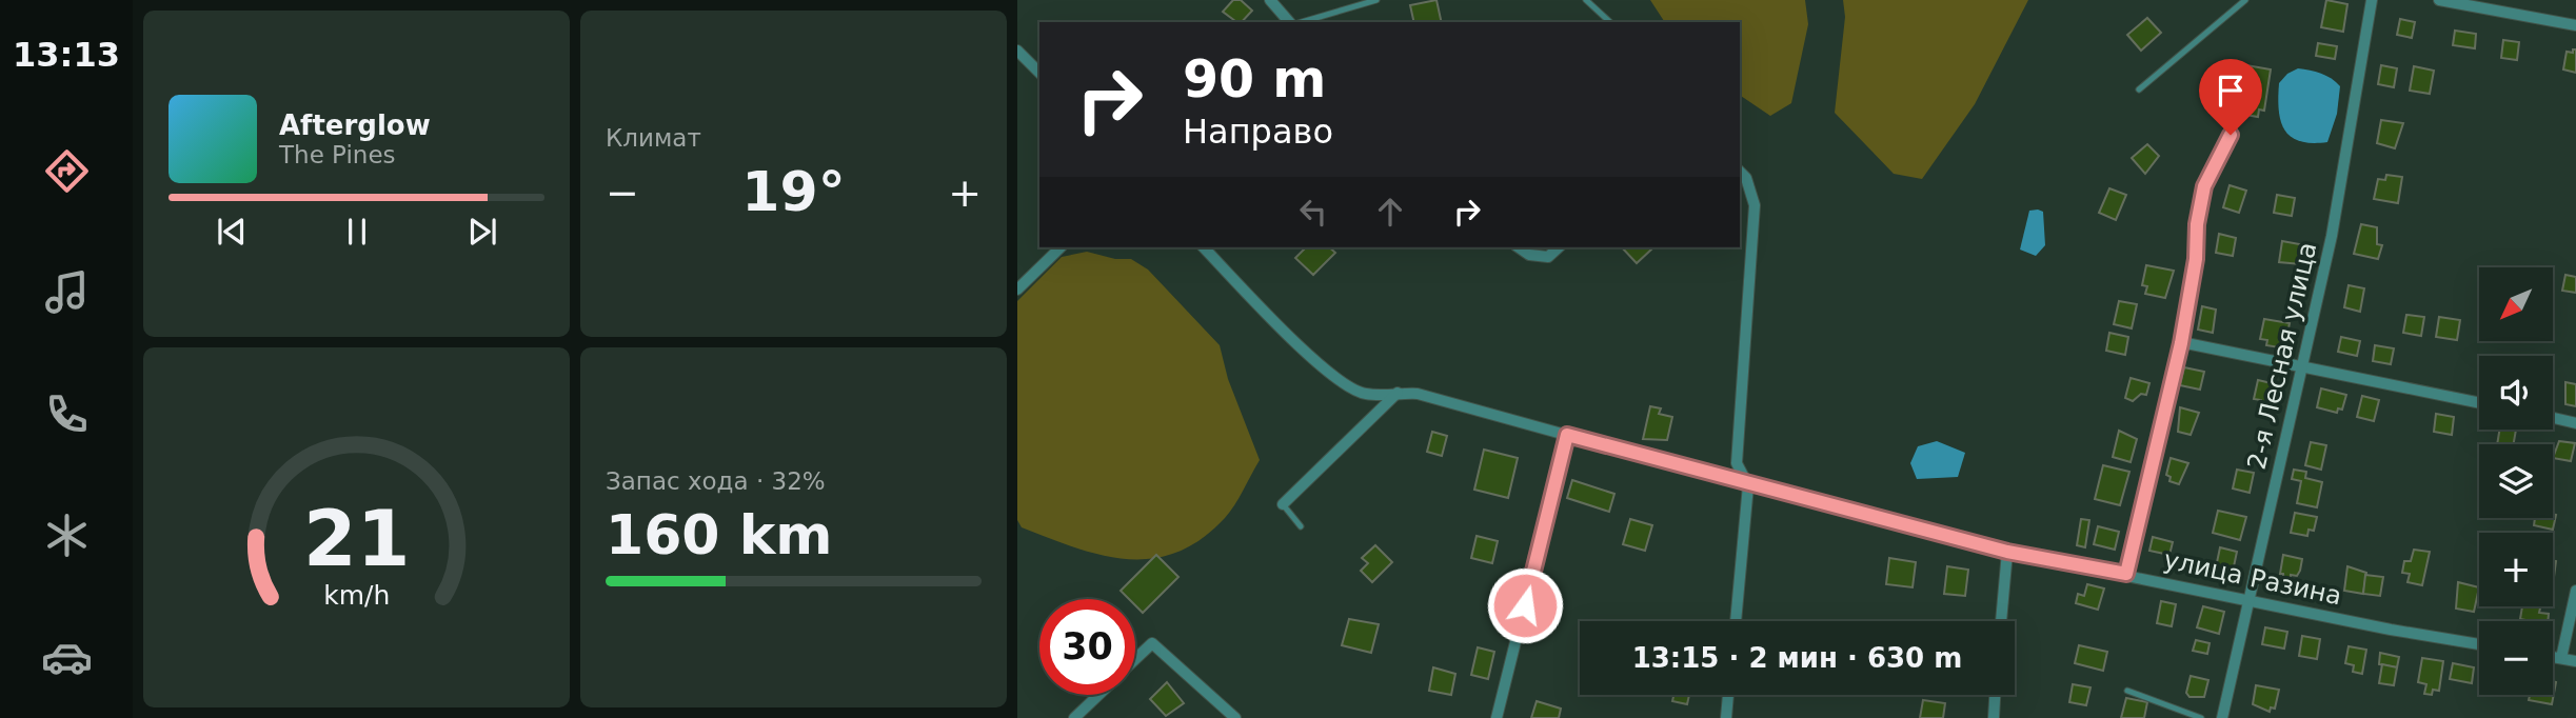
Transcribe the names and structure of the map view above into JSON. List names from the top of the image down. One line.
{"streets":{"street":["2-я Лесная улица","улица Разина"]},"crossings":[["2-я Лесная улица","улица Разина"]],"north":"bottom left","page":{"tabs":"13:13","tile":["Климат",["Запас хода · 32%","160 km"]],"turn":["90 m","Направо"],"song":["Afterglow","The Pines"],"heat":["−","19°","+"],"map_buttons":["+","−"],"limit":"30","trip":"13:15 · 2 мин · 630 m","gauge":["21","km/h"]}}
